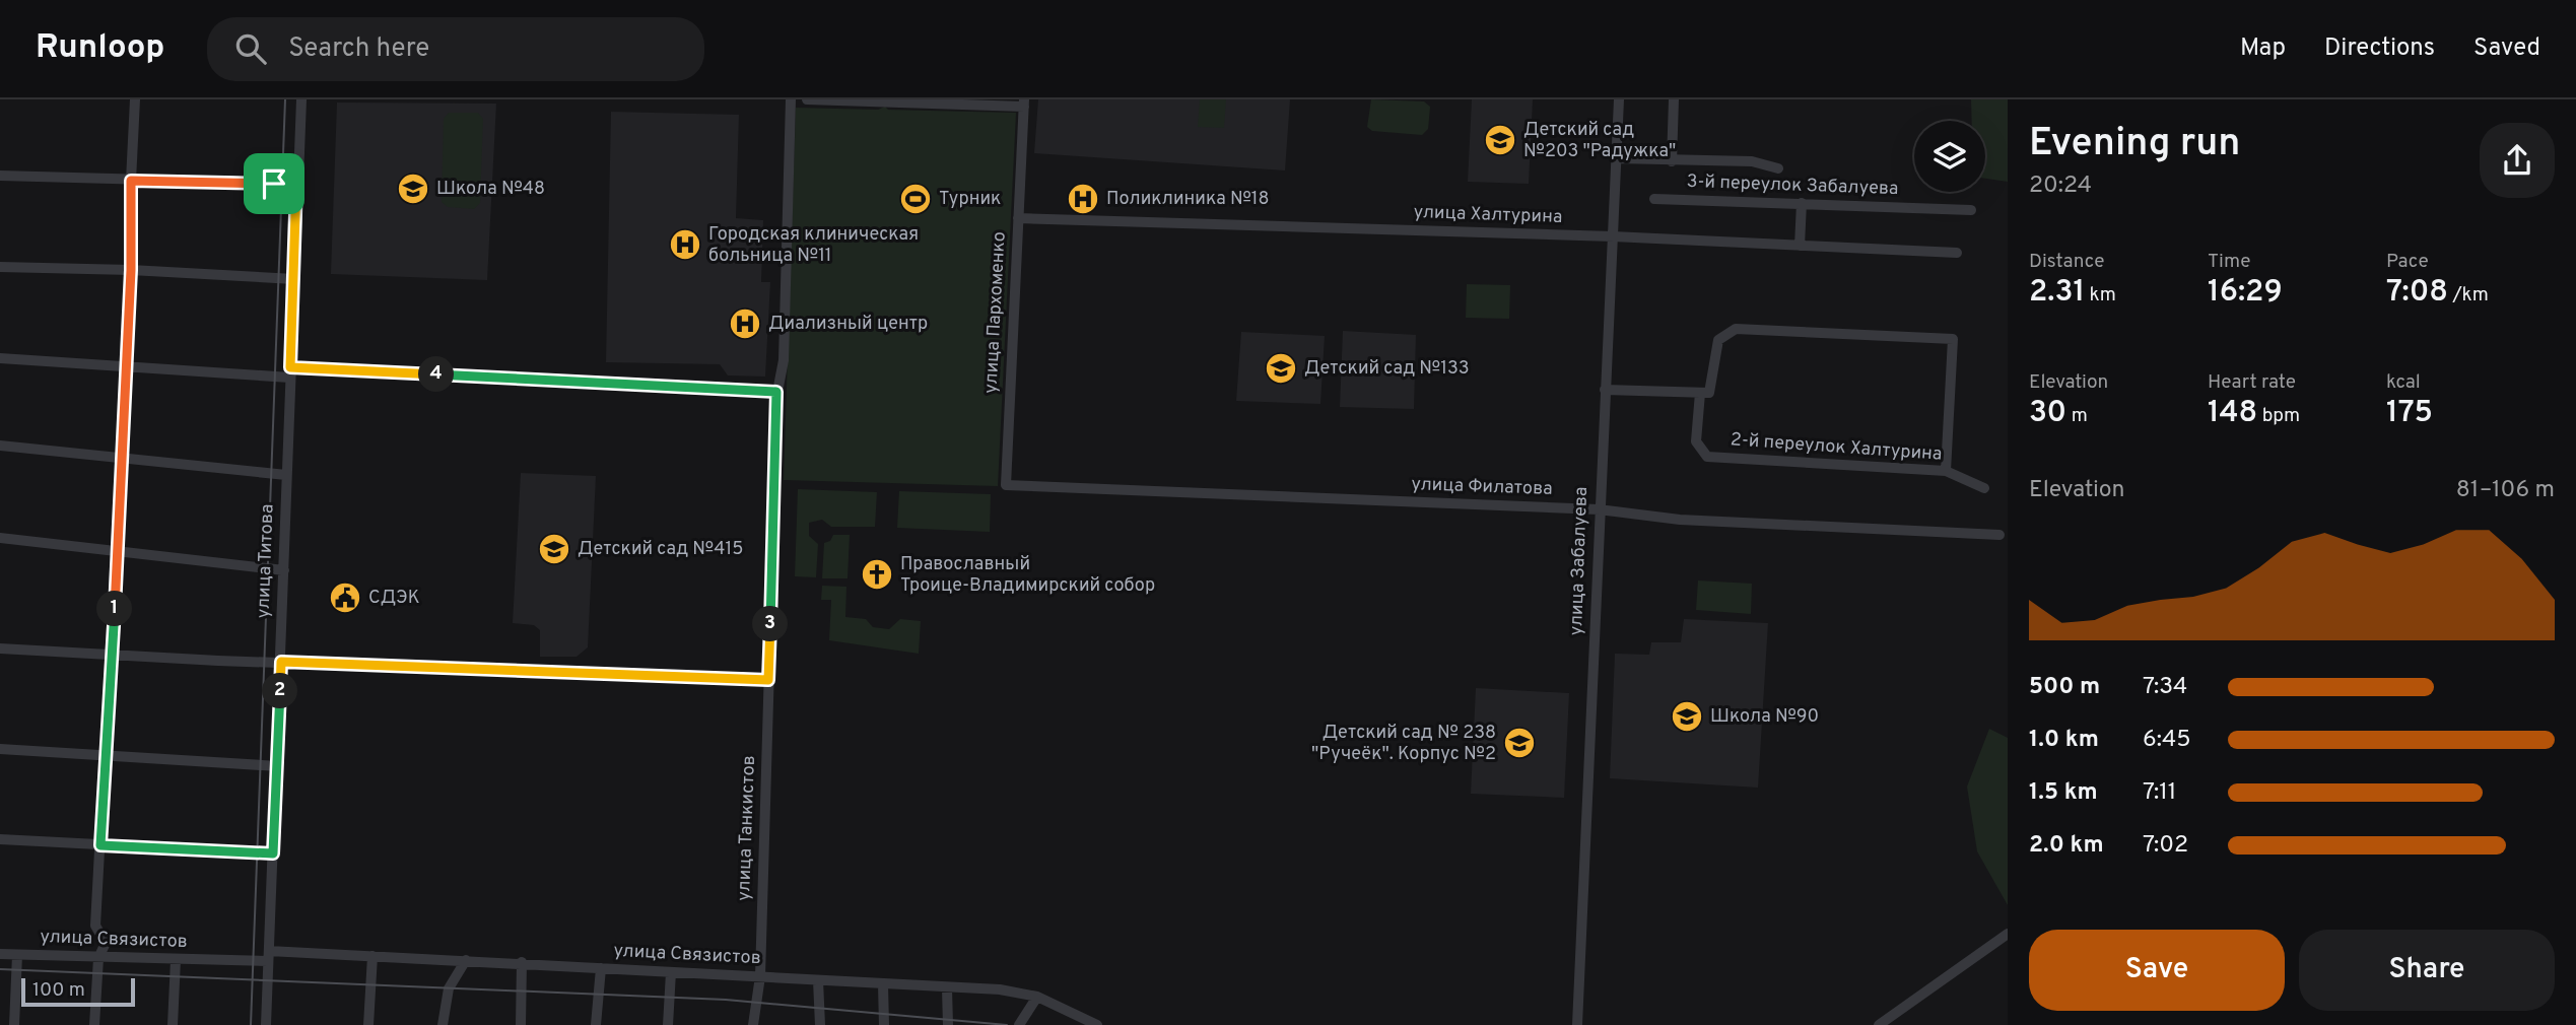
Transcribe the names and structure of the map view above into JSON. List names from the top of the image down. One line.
{"streets":{"street":["3-й переулок Забалуева","улица Халтурина","улица Пархоменко","2-й переулок Халтурина","улица Филатова","улица Титова","улица Забалуева","улица Танкистов","улица Связистов"]},"crossings":[["улица Халтурина","улица Пархоменко"],["улица Халтурина","улица Забалуева"],["улица Пархоменко","улица Филатова"],["улица Филатова","улица Забалуева"],["улица Титова","улица Связистов"],["улица Танкистов","улица Связистов"]],"places":{"school or university":["Детский сад №203 \"Радужка\"","Школа №48","Детский сад №133","Детский сад №415","Школа №90","Детский сад № 238 \"Ручеёк\". Корпус №2"],"sports":["Турник"],"hospital":["Поликлиника №18","Городская клиническая больница №11","Диализный центр"],"church":["Православный Троице-Владимирский собор"],"public building":["СДЭК"]},"scale_bar":"100 m","page":{"header":"Runloop","search":"Search here","nav":["Map","Directions","Saved"],"heading":["Evening run","20:24"],"stats":[["Distance","2.31 km"],["Time","16:29"],["Pace","7:08 /km"],["Elevation","30 m"],["Heart rate","148 bpm"],["kcal","175"]],"pins":["4","1","3","2"],"chart":["Elevation","81–106 m"],"list":[{"name":"500 m","note":"7:34"},{"name":"1.0 km","note":"6:45"},{"name":"1.5 km","note":"7:11"},{"name":"2.0 km","note":"7:02"}],"buttons":["Save","Share"],"scale":"100 m"}}
